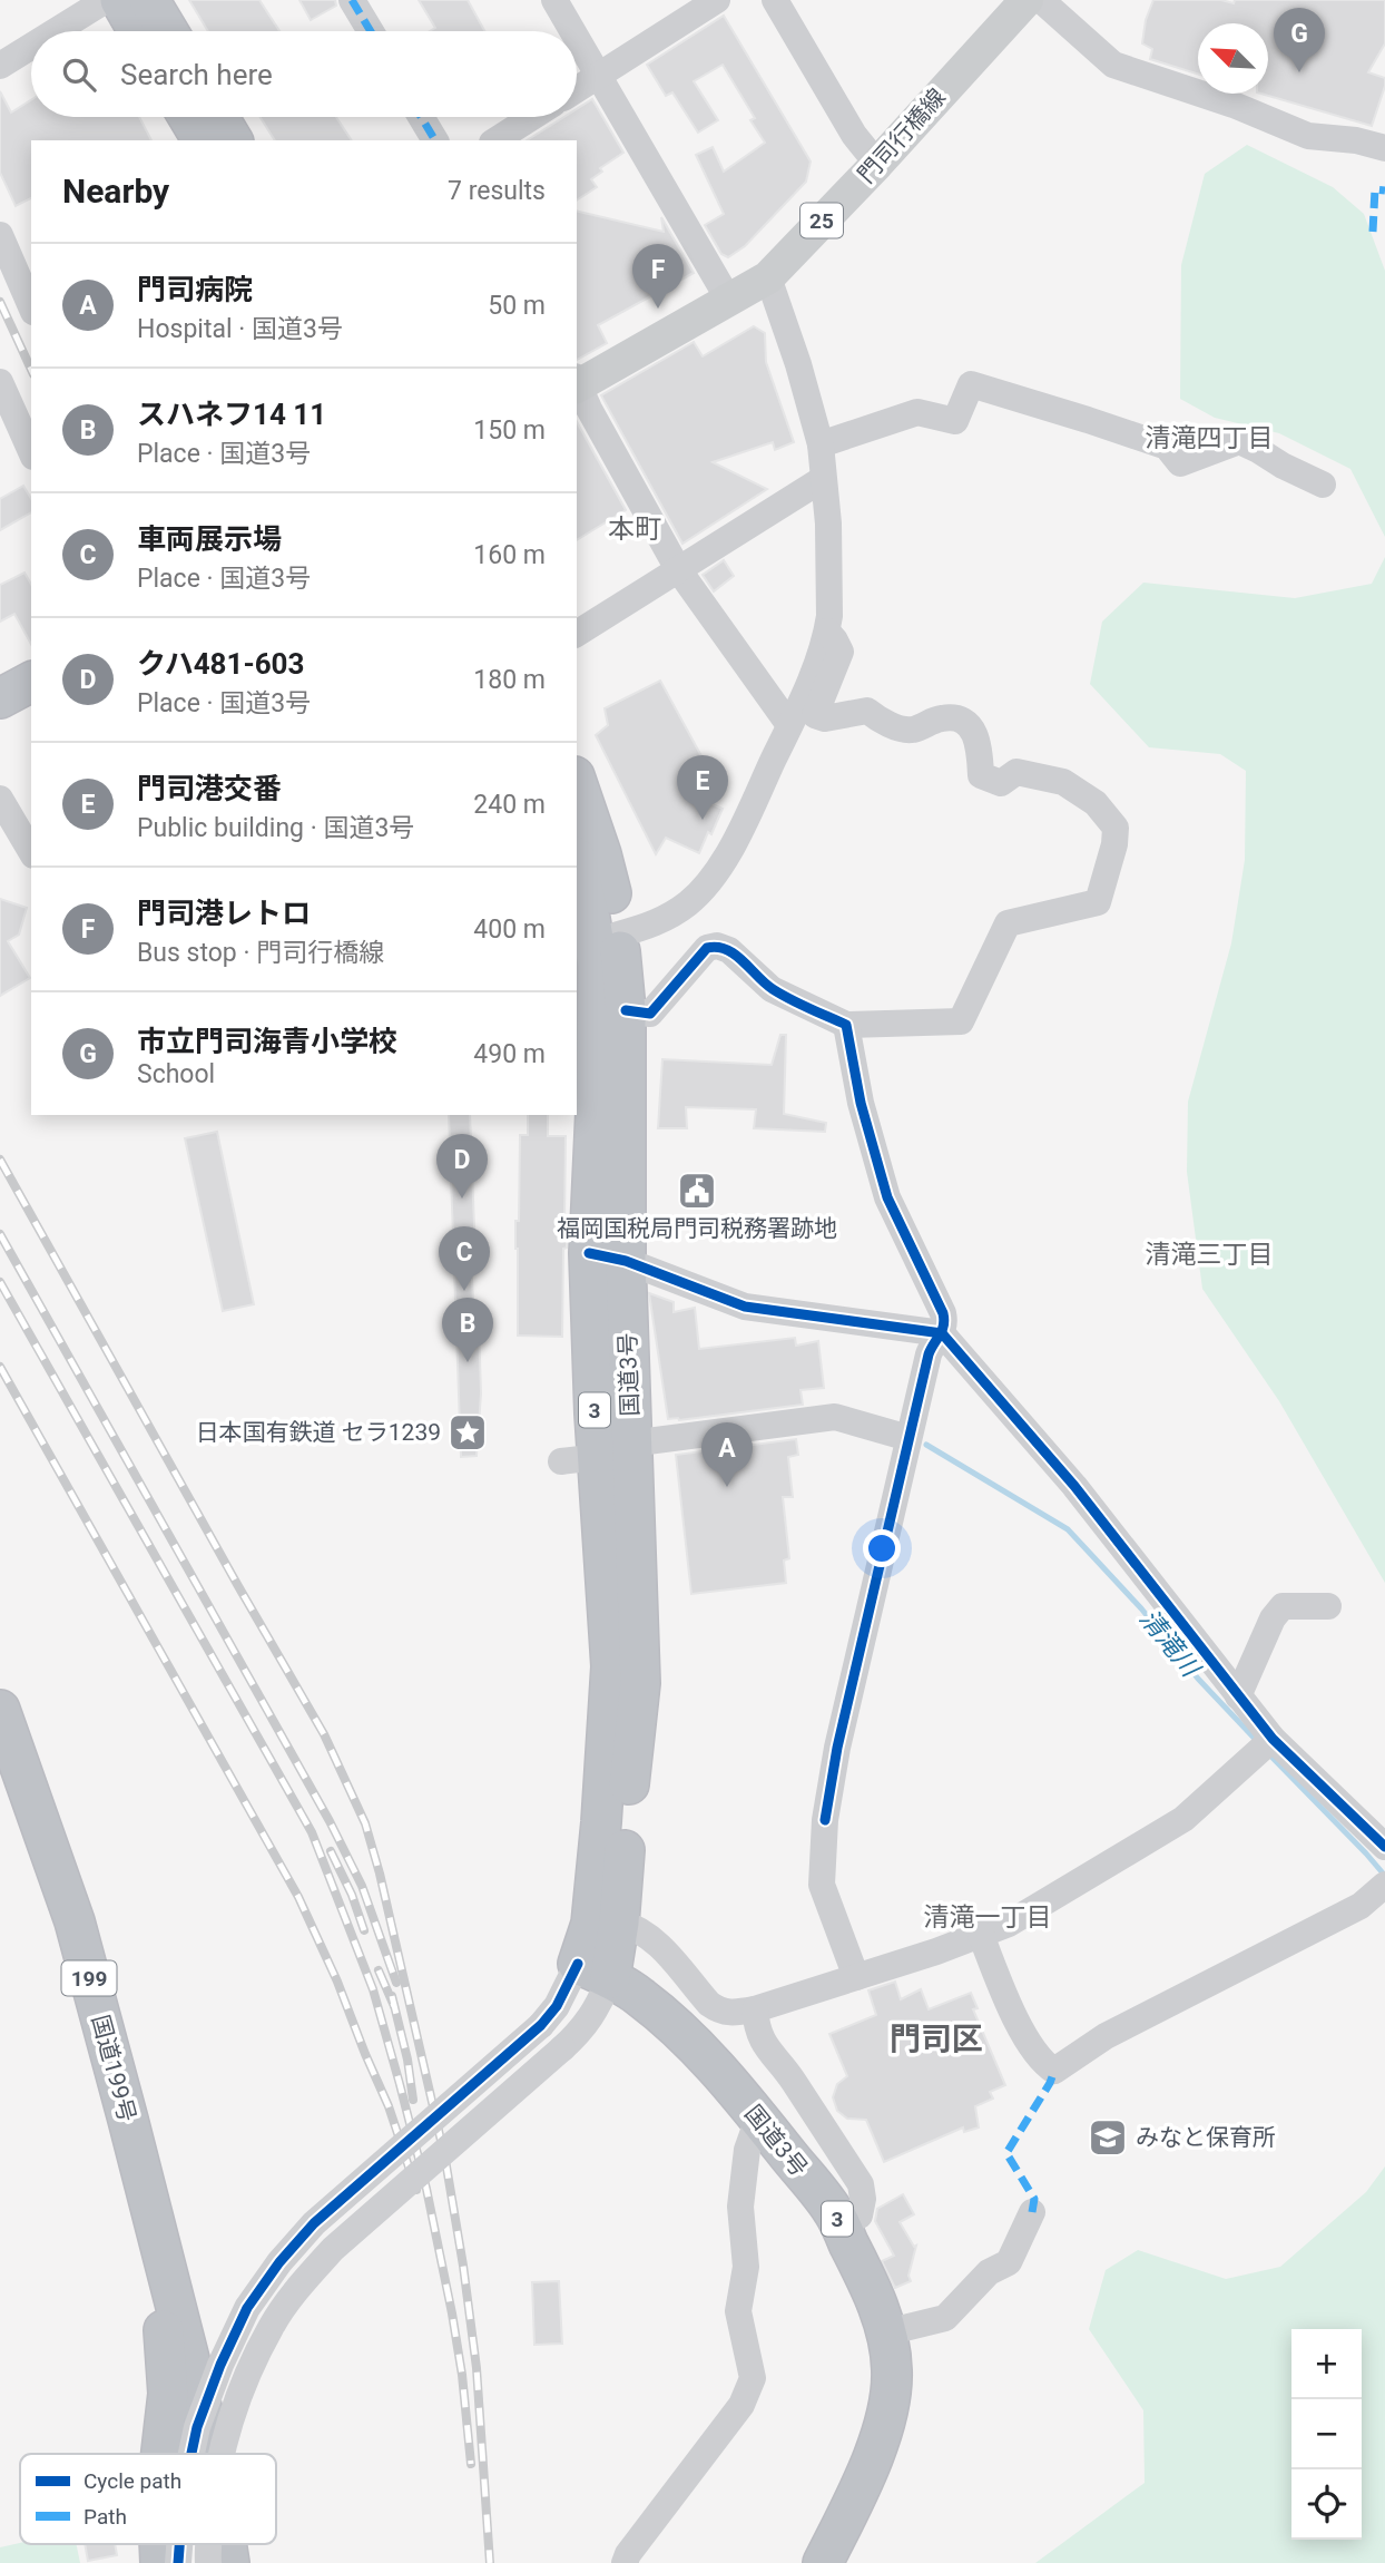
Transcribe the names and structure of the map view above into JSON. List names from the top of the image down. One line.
{"streets":{"highway":["国道3号","3","199","国道199号"],"main road":["門司行橋線","25"]},"districts":["清滝四丁目","本町","清滝三丁目","清滝一丁目","門司区"],"water":["清滝川"],"places":{"public building":["福岡国税局門司税務署跡地"],"place":["日本国有鉄道 セラ1239"],"school or university":["みなと保育所"]},"legend":["Cycle path","Path"],"north":"top left","page":{"pins":["G","F","E","D","C","B","A"],"search":"Search here","heading":["Nearby","7 results"],"list":[{"mark":"A","name":"門司病院","note":"Hospital · 国道3号","value":"50 m"},{"mark":"B","name":"スハネフ14 11","note":"Place · 国道3号","value":"150 m"},{"mark":"C","name":"車両展示場","note":"Place · 国道3号","value":"160 m"},{"mark":"D","name":"クハ481-603","note":"Place · 国道3号","value":"180 m"},{"mark":"E","name":"門司港交番","note":"Public building · 国道3号","value":"240 m"},{"mark":"F","name":"門司港レトロ","note":"Bus stop · 門司行橋線","value":"400 m"},{"mark":"G","name":"市立門司海青小学校","note":"School","value":"490 m"}],"map_buttons":["+","−"]}}
